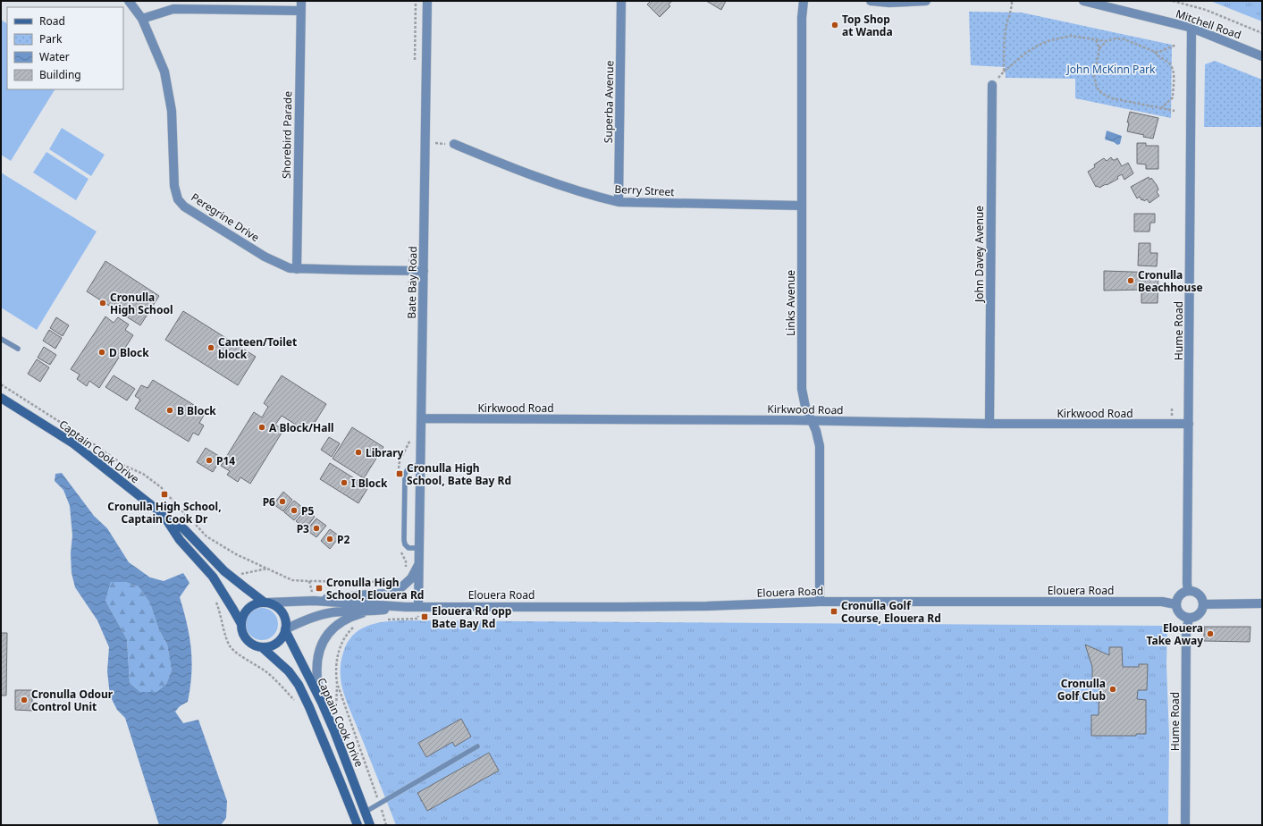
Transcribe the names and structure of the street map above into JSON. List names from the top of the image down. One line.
{"streets":{"main road":["Captain Cook Drive"],"street":["Mitchell Road","Superba Avenue","Shorebird Parade","Berry Street","Peregrine Drive","John Davey Avenue","Bate Bay Road","Links Avenue","Hume Road","Kirkwood Road","Elouera Road"]},"crossings":[["Mitchell Road","Hume Road"],["Superba Avenue","Berry Street"],["Shorebird Parade","Peregrine Drive"],["Berry Street","Links Avenue"],["Peregrine Drive","Bate Bay Road"],["John Davey Avenue","Kirkwood Road"],["Bate Bay Road","Kirkwood Road"],["Bate Bay Road","Elouera Road"],["Links Avenue","Kirkwood Road"],["Links Avenue","Elouera Road"],["Hume Road","Kirkwood Road"],["Hume Road","Elouera Road"],["Captain Cook Drive","Elouera Road"]],"parks":["John McKinn Park"],"places":{"other":["Top Shop at Wanda","Cronulla Beachhouse","Cronulla High School","Canteen/Toilet block","D Block","B Block","A Block/Hall","Library","P14","I Block","P6","P5","P3","P2","Elouera Take Away","Cronulla Golf Club","Cronulla Odour Control Unit"],"transit":["Cronulla High School, Bate Bay Rd","Cronulla High School, Captain Cook Dr","Cronulla High School, Elouera Rd","Cronulla Golf Course, Elouera Rd","Elouera Rd opp Bate Bay Rd"]},"legend":["Road","Park","Water","Building"]}
